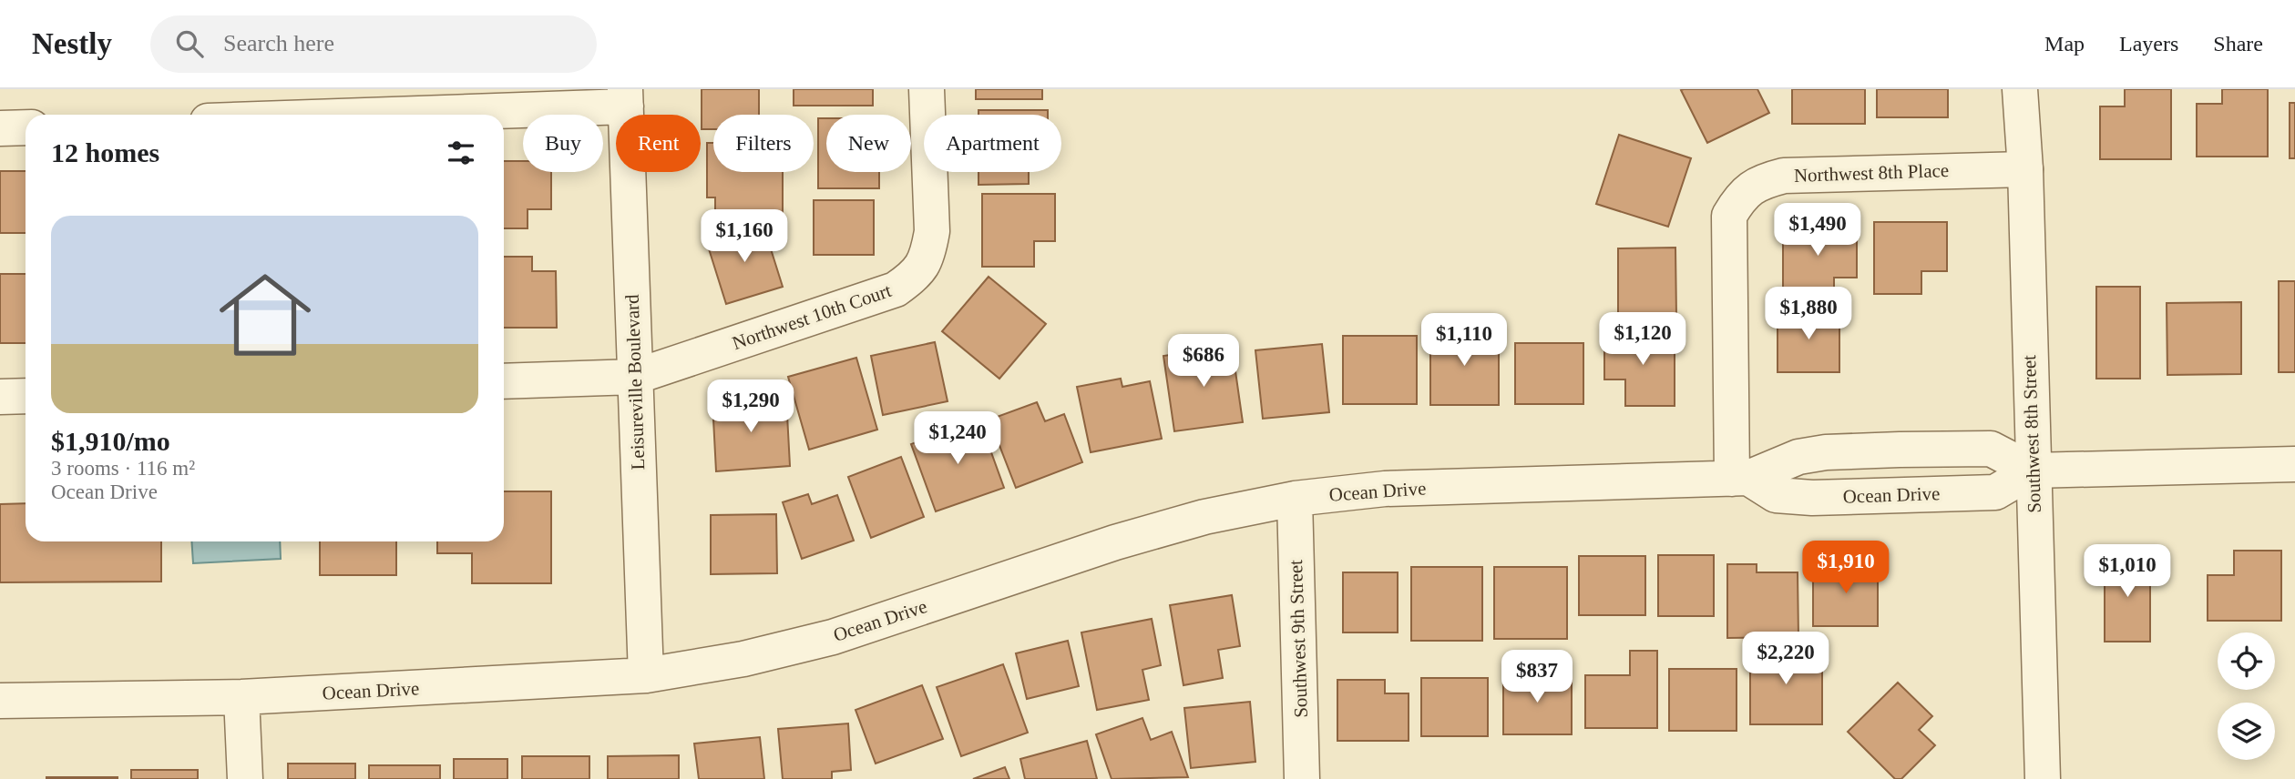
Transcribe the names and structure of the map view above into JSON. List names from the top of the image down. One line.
{"streets":{"street":["Northwest 8th Place","Northwest 10th Court","Leisureville Boulevard","Southwest 8th Street","Ocean Drive","Southwest 9th Street"]},"crossings":[["Northwest 8th Place","Southwest 8th Street"],["Northwest 8th Place","Ocean Drive"],["Northwest 10th Court","Leisureville Boulevard"],["Leisureville Boulevard","Ocean Drive"],["Southwest 8th Street","Ocean Drive"],["Ocean Drive","Southwest 9th Street"]],"page":{"header":"Nestly","search":"Search here","nav":["Map","Layers","Share"],"chip":["Buy","Rent","Filters","New","Apartment"],"heading":"12 homes","list":[{"name":"$1,910/mo","note":"3 rooms · 116 m² · Ocean Drive"}],"price":["$1,490","$1,160","$1,880","$1,120","$1,110","$686","$1,290","$1,240","$1,910","$1,010","$2,220","$837"]}}
